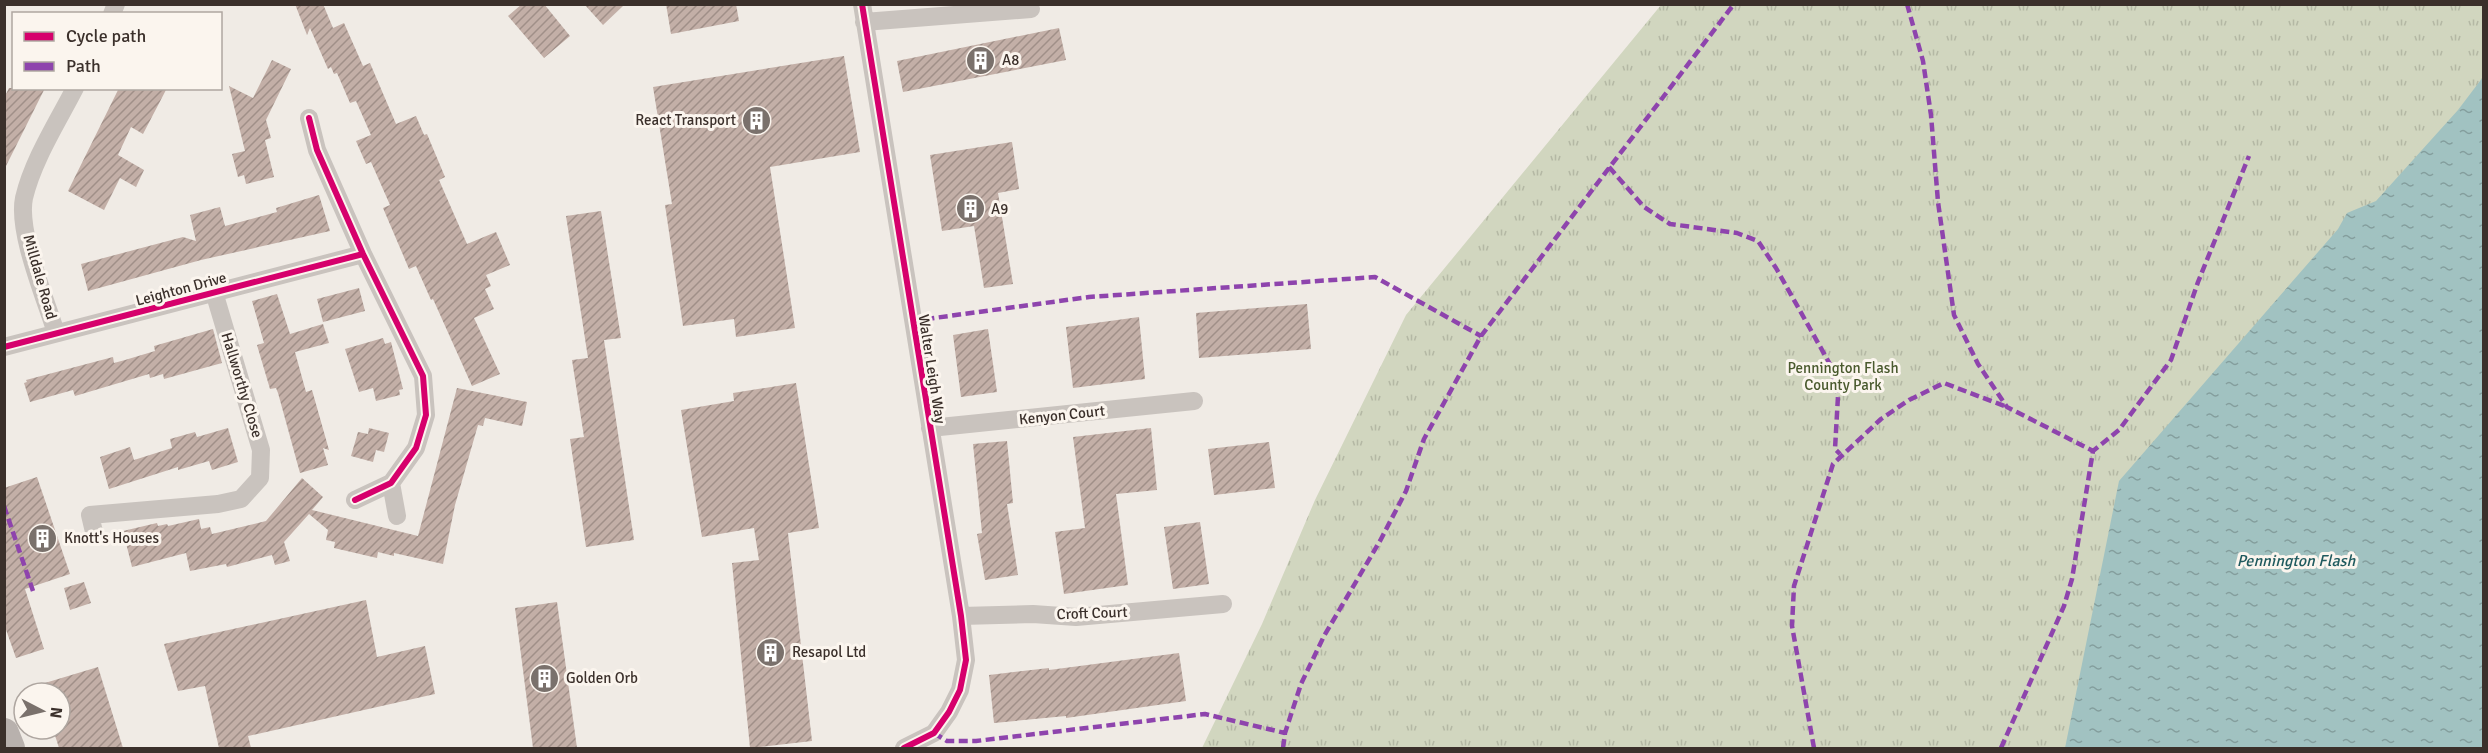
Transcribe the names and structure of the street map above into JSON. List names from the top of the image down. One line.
{"streets":{"street":["Milldale Road","Leighton Drive","Walter Leigh Way","Hallworthy Close","Kenyon Court","Croft Court"]},"crossings":[["Milldale Road","Leighton Drive"],["Leighton Drive","Hallworthy Close"],["Walter Leigh Way","Kenyon Court"],["Walter Leigh Way","Croft Court"]],"water":["Pennington Flash"],"parks":["Pennington Flash County Park"],"places":{"building":["A8","React Transport","A9","Knott's Houses","Resapol Ltd","Golden Orb"]},"legend":["Cycle path","Path"],"north":"right"}
